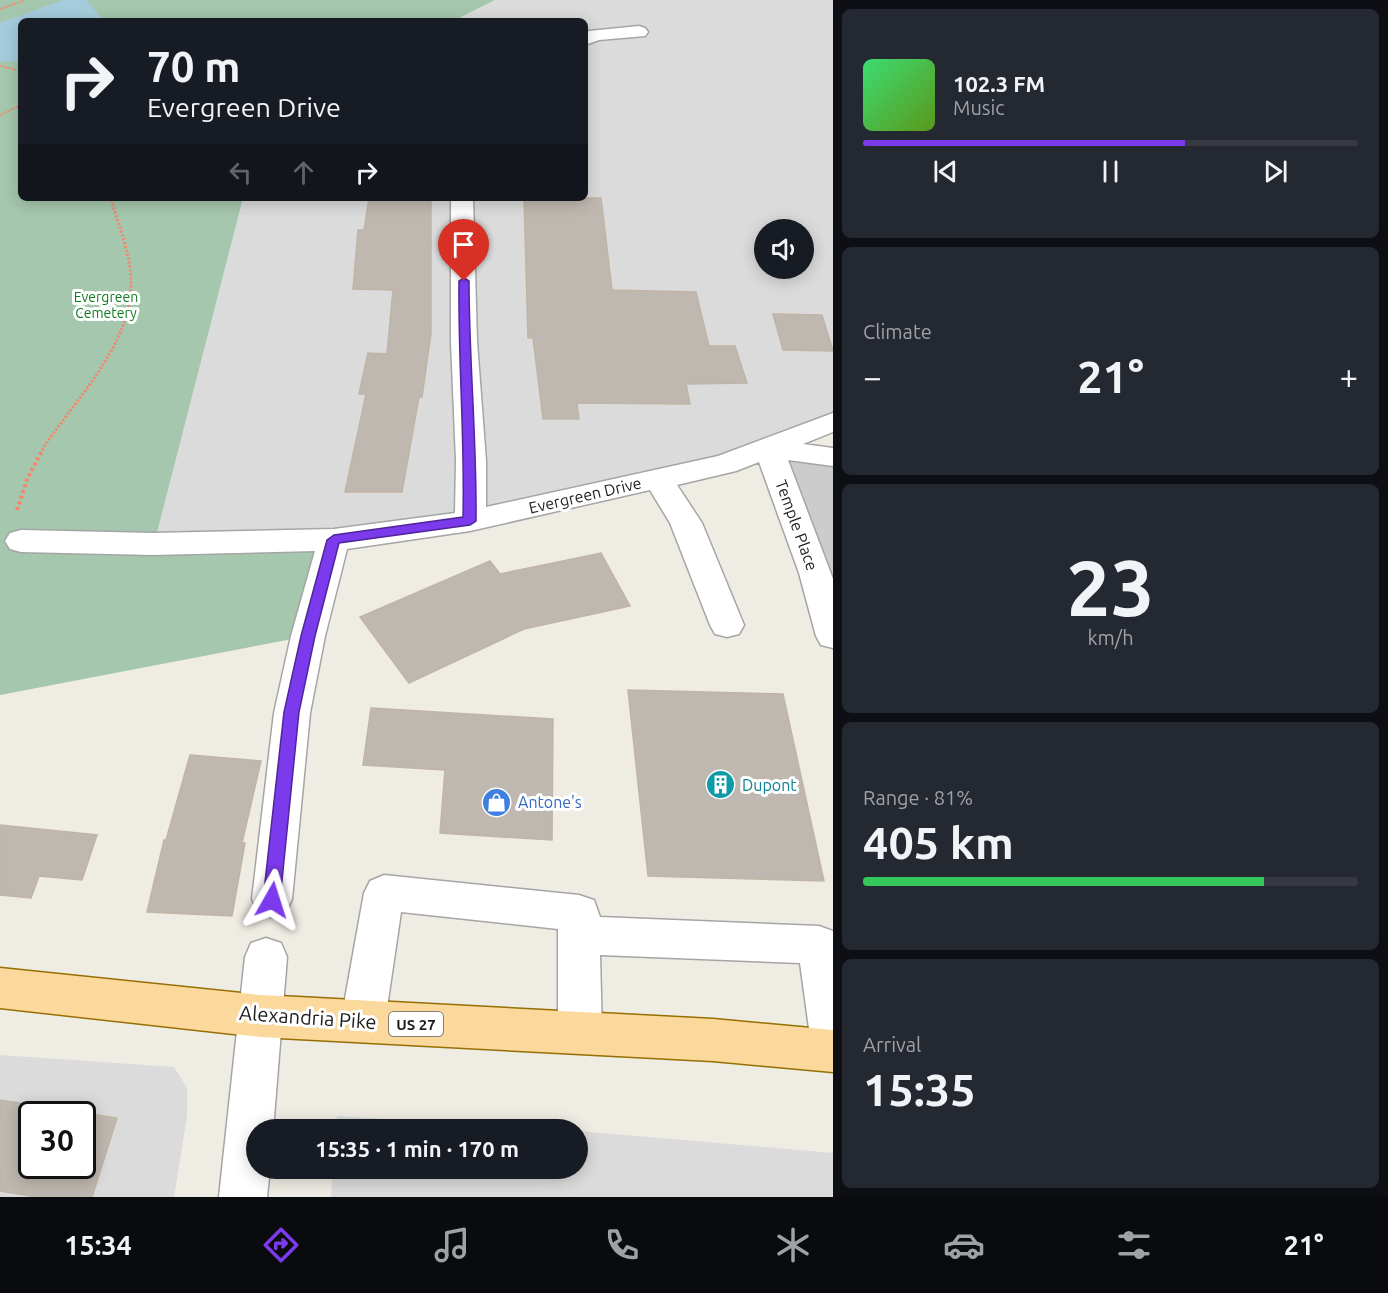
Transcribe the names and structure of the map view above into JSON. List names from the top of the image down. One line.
{"streets":{"main road":["Alexandria Pike","US 27"],"street":["Evergreen Drive","Temple Place"]},"crossings":[["Evergreen Drive","Temple Place"]],"parks":["Evergreen Cemetery"],"places":{"building":["Dupont"],"shop":["Antone's"]},"page":{"turn":["70 m","Evergreen Drive"],"song":["102.3 FM","Music"],"tile":["Climate",["23","km/h"],["Range · 81%","405 km"],["Arrival","15:35"]],"heat":["−","21°","+"],"limit":"30","trip":"15:35 · 1 min · 170 m","tabs":["15:34","21°"]}}
